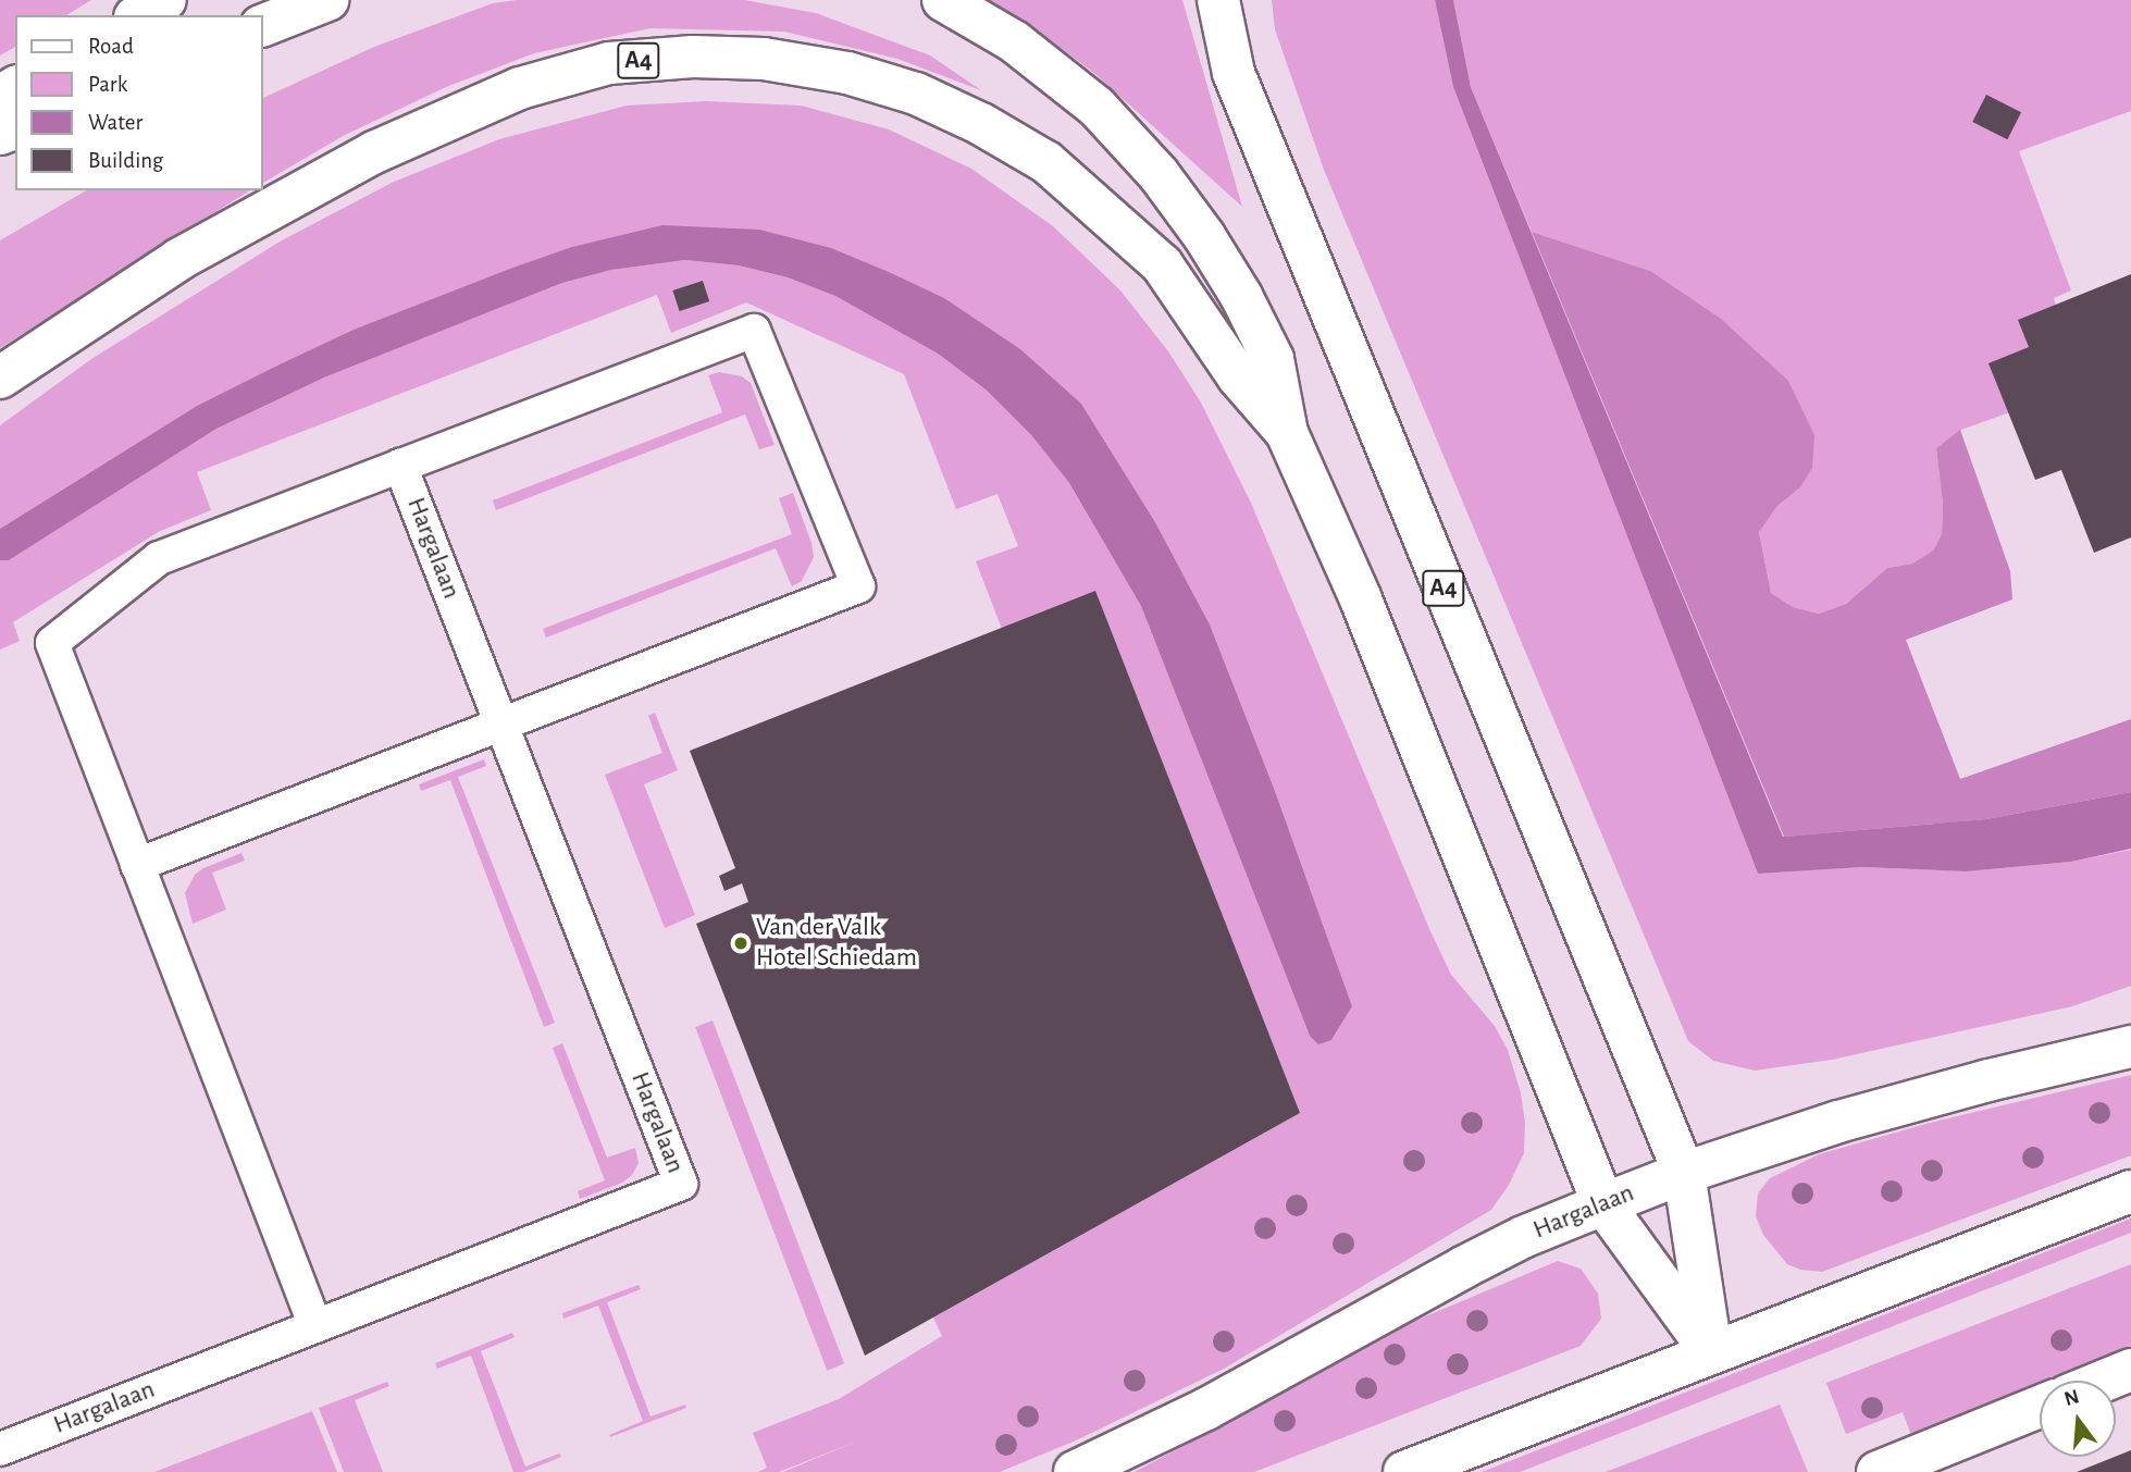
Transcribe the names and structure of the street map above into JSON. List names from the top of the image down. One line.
{"streets":{"main road":["A4","Hargalaan"]},"crossings":[["A4","Hargalaan"]],"places":["Van der Valk Hotel Schiedam"],"legend":["Road","Park","Water","Building"],"north":"top"}
